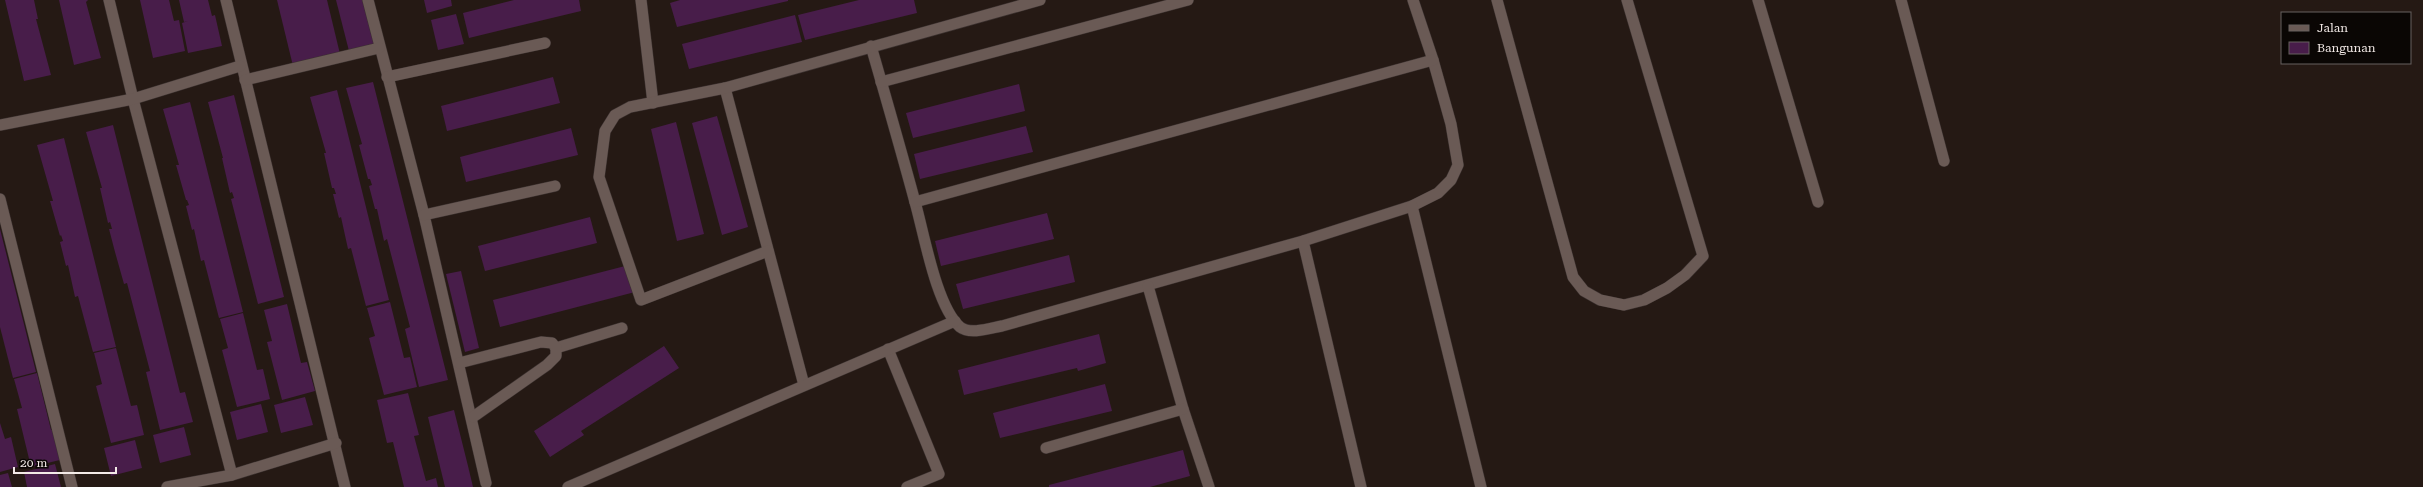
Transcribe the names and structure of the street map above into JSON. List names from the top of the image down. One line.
{"legend":["Jalan","Bangunan"],"scale_bar":"20 m"}
